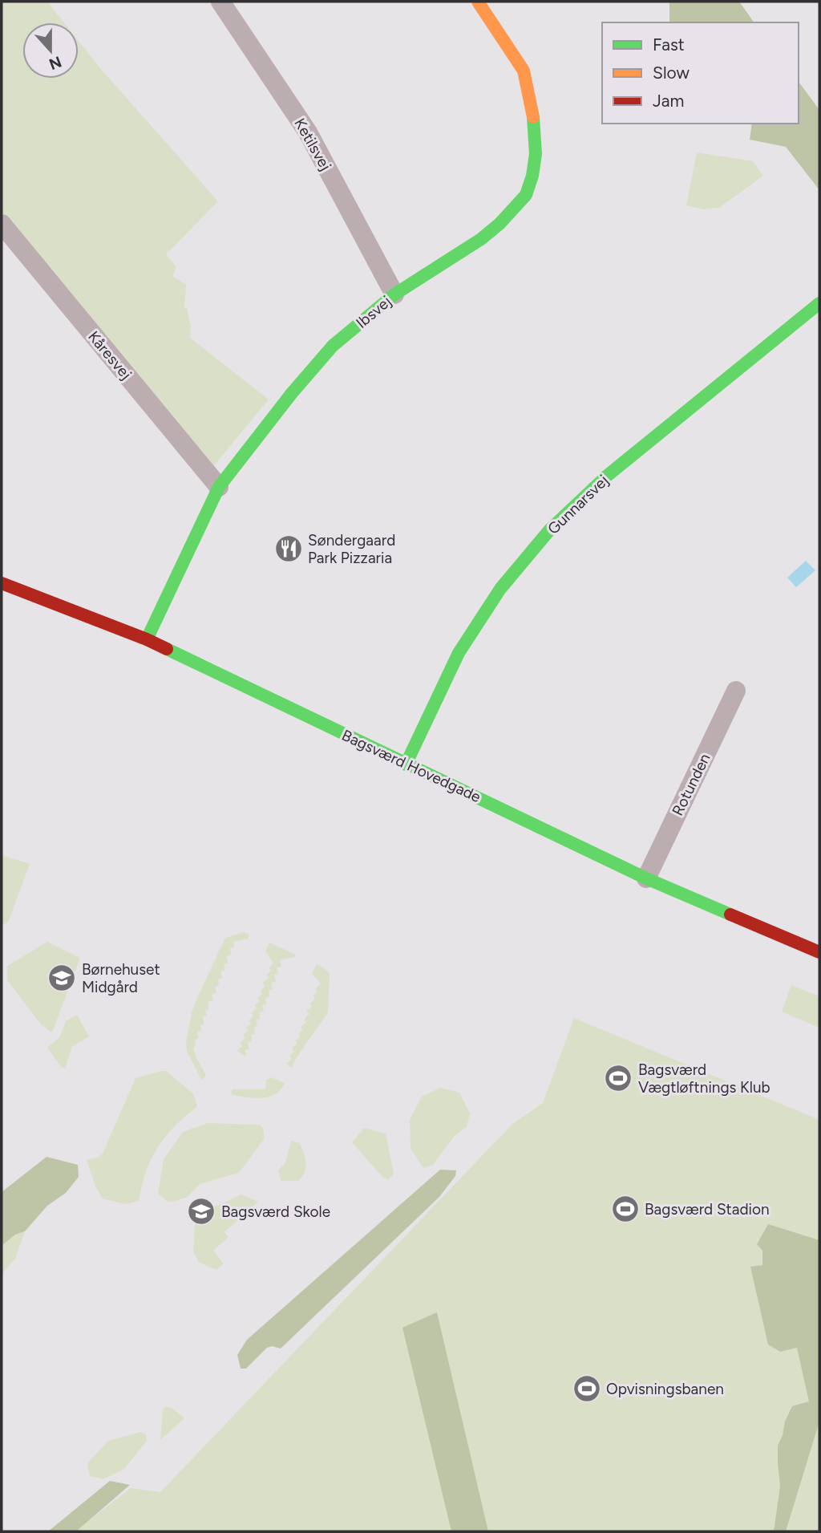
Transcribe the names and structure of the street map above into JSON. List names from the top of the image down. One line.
{"streets":{"street":["Ketilsvej","Ibsvej","Kåresvej","Gunnarsvej","Bagsværd Hovedgade","Rotunden"]},"crossings":[["Ketilsvej","Ibsvej"],["Ibsvej","Kåresvej"],["Ibsvej","Bagsværd Hovedgade"],["Gunnarsvej","Bagsværd Hovedgade"],["Bagsværd Hovedgade","Rotunden"]],"places":{"restaurant":["Søndergaard Park Pizzaria"],"school or university":["Børnehuset Midgård","Bagsværd Skole"],"sports":["Bagsværd Vægtløftnings Klub","Bagsværd Stadion","Opvisningsbanen"]},"legend":["Fast","Slow","Jam"],"north":"bottom"}
